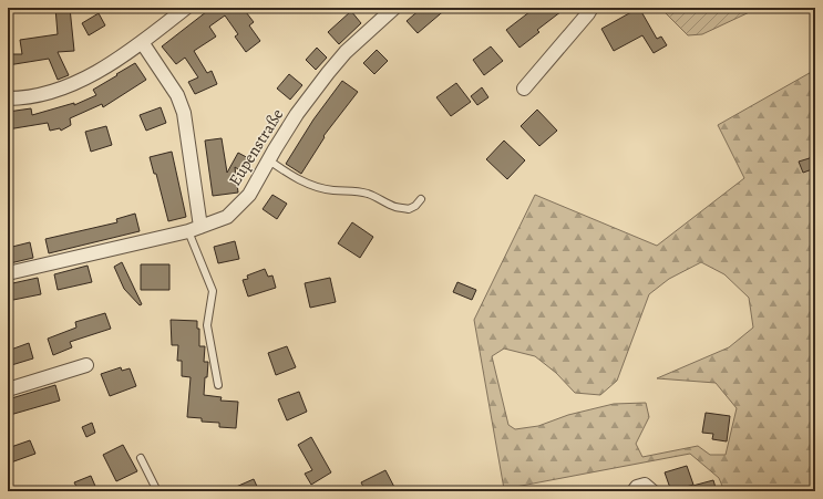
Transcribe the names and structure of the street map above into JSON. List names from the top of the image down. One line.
{"streets":{"street":["Eupenstraße"]}}
